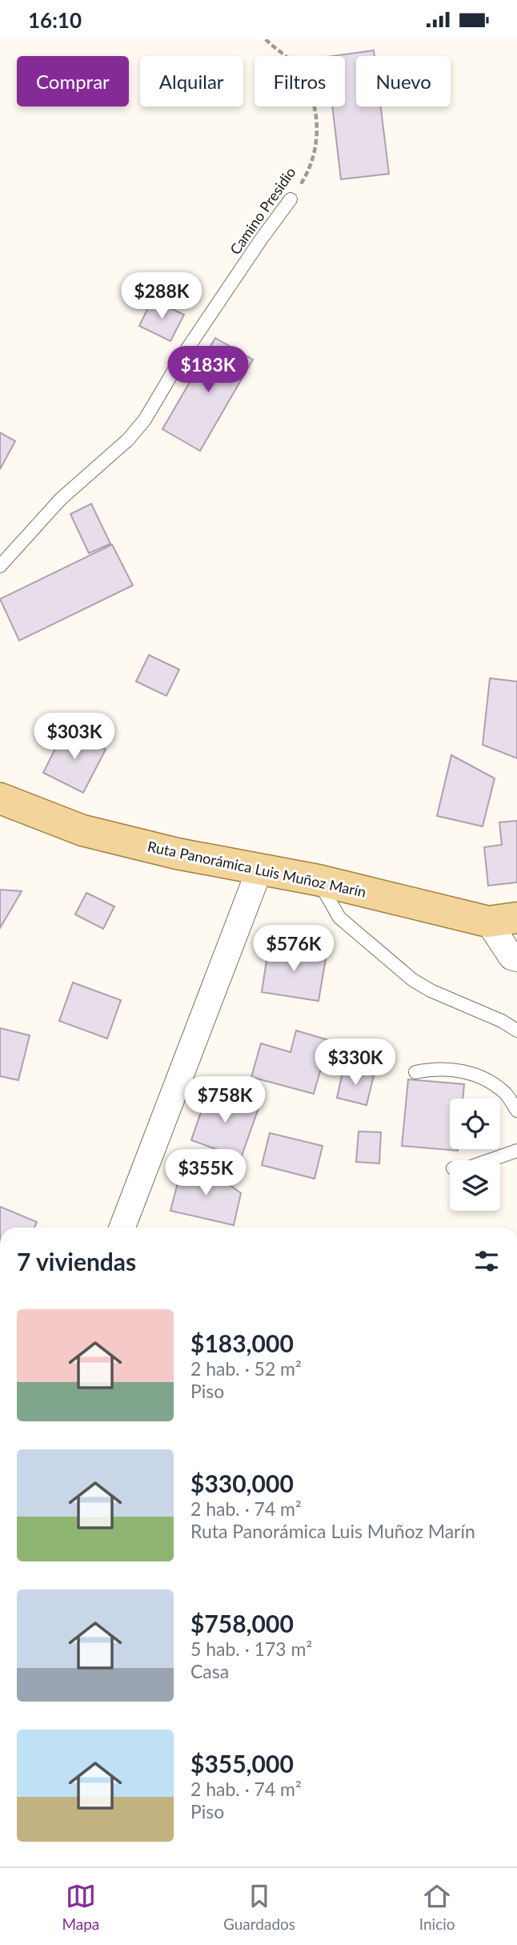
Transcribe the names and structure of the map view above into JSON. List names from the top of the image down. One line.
{"streets":{"main road":["Ruta Panorámica Luis Muñoz Marín"],"lane":["Camino Presidio"]},"page":{"status":"16:10","chip":["Comprar","Alquilar","Filtros","Nuevo"],"price":["$288K","$183K","$303K","$576K","$330K","$758K","$355K"],"heading":"7 viviendas","list":[{"name":"$183,000","note":"2 hab. · 52 m² · Piso"},{"name":"$330,000","note":"2 hab. · 74 m² · Ruta Panorámica Luis Muñoz Marín"},{"name":"$758,000","note":"5 hab. · 173 m² · Casa"},{"name":"$355,000","note":"2 hab. · 74 m² · Piso"}],"tabs":["Mapa","Guardados","Inicio"]}}
